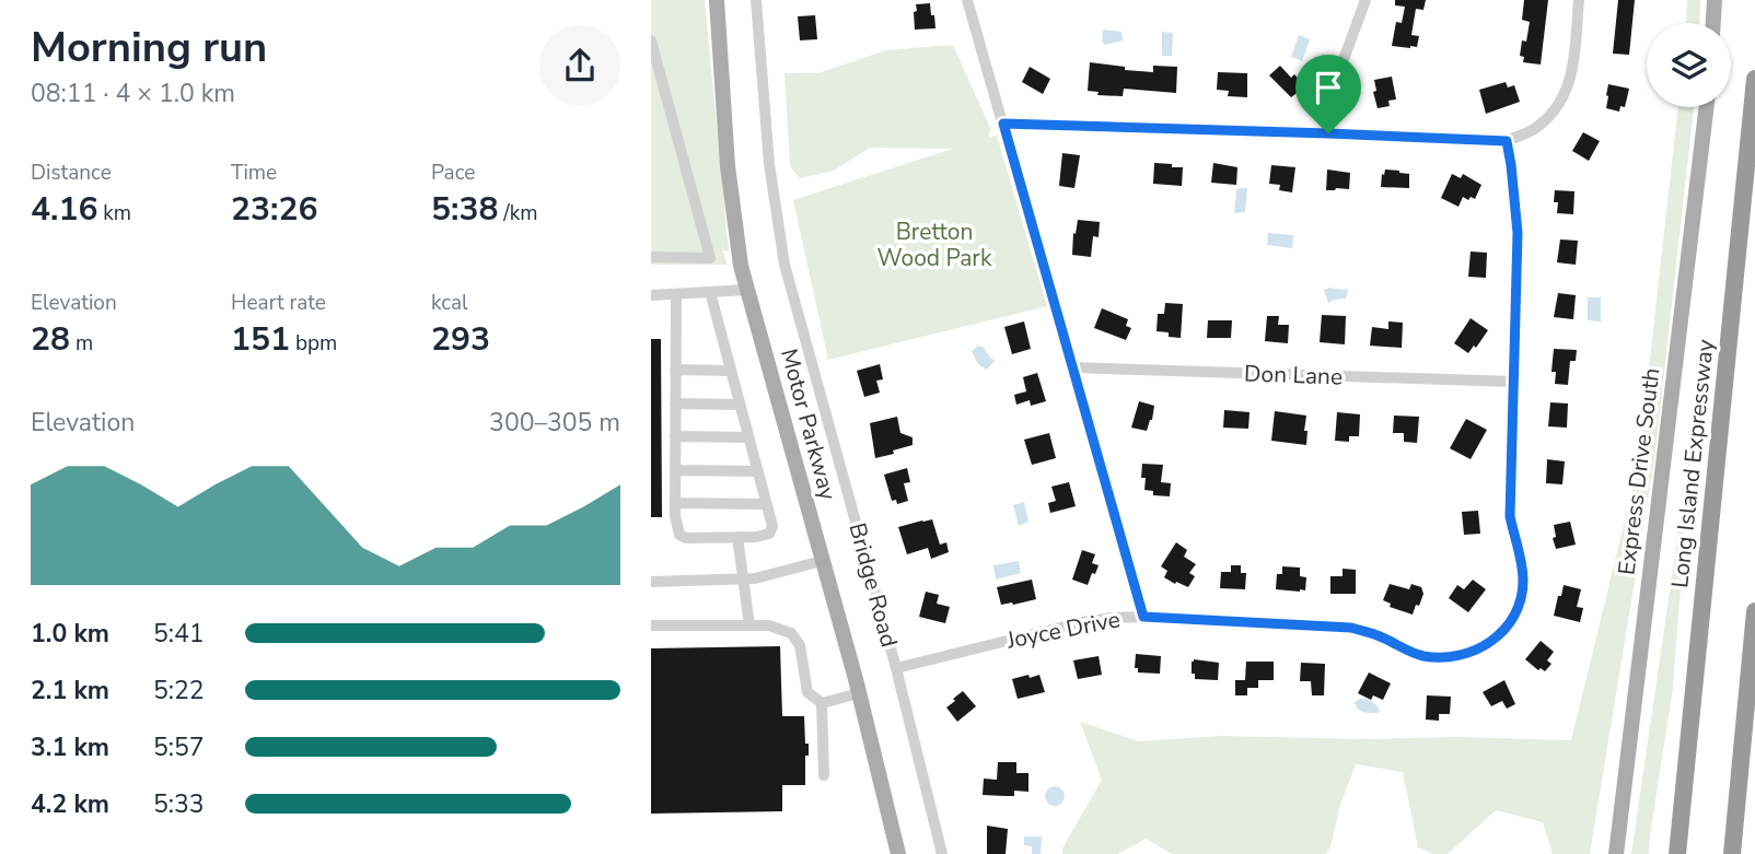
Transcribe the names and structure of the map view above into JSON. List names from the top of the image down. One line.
{"streets":{"highway":["Long Island Expressway"],"main road":["Motor Parkway","Express Drive South"],"street":["Don Lane","Bridge Road","Joyce Drive"]},"crossings":[["Don Lane","Joyce Drive"],["Bridge Road","Joyce Drive"]],"parks":["Bretton Wood Park"],"page":{"heading":["Morning run","08:11 · 4 × 1.0 km"],"stats":[["Distance","4.16 km"],["Time","23:26"],["Pace","5:38 /km"],["Elevation","28 m"],["Heart rate","151 bpm"],["kcal","293"]],"chart":["Elevation","300–305 m"],"list":[{"name":"1.0 km","note":"5:41"},{"name":"2.1 km","note":"5:22"},{"name":"3.1 km","note":"5:57"},{"name":"4.2 km","note":"5:33"}]}}
